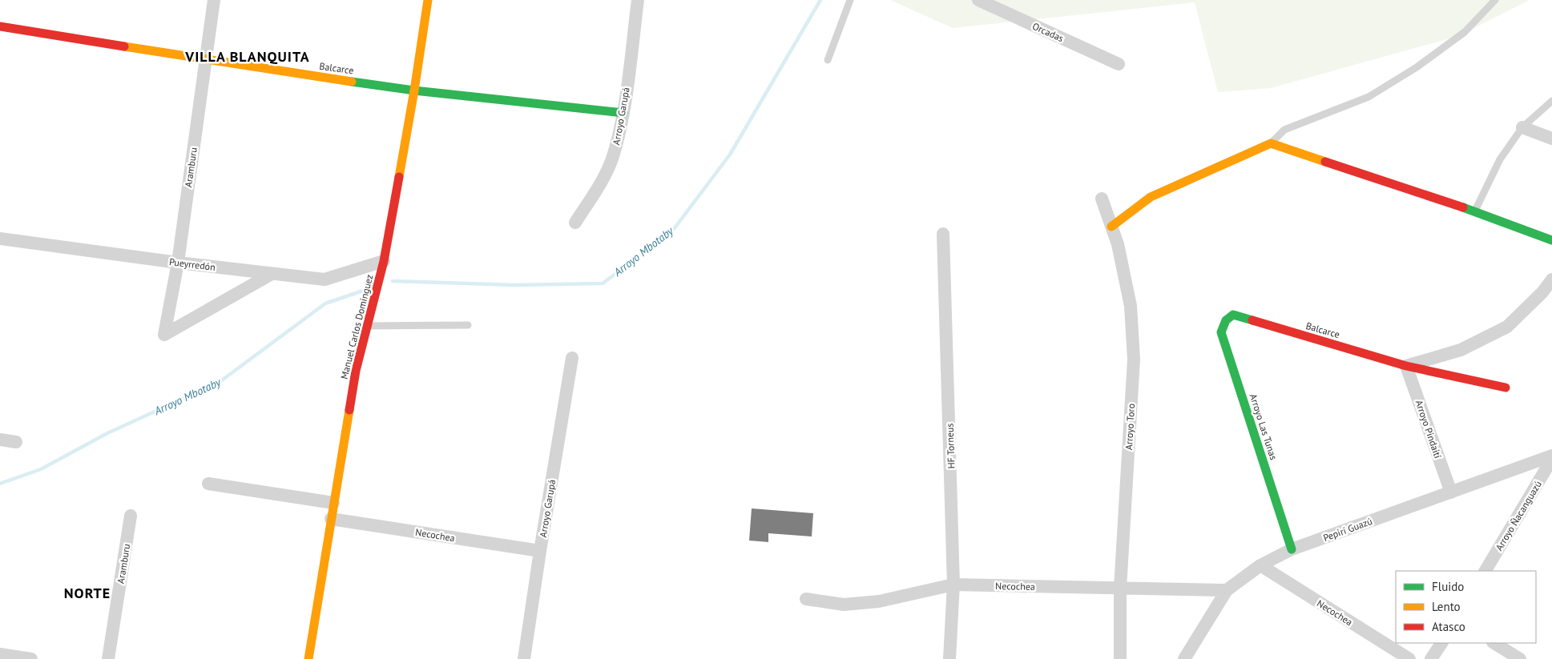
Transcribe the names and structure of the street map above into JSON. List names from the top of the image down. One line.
{"streets":{"street":["Orcadas","Balcarce","Arroyo Garupá","Aramburu","Pueyrredón","Manuel Carlos Dominguez","Arroyo Toro","Arroyo Las Tunas","Arroyo Pindaití","HF Torneus","Arroyo Ñacanguazú","Pepirí Guazú","Necochea"]},"crossings":[["Balcarce","Arroyo Garupá"],["Balcarce","Aramburu"],["Balcarce","Manuel Carlos Dominguez"],["Balcarce","Arroyo Las Tunas"],["Balcarce","Arroyo Pindaití"],["Arroyo Garupá","Necochea"],["Aramburu","Pueyrredón"],["Pueyrredón","Manuel Carlos Dominguez"],["Manuel Carlos Dominguez","Necochea"],["Arroyo Toro","Necochea"],["Arroyo Las Tunas","Pepirí Guazú"],["Arroyo Pindaití","Pepirí Guazú"],["HF Torneus","Necochea"],["Arroyo Ñacanguazú","Pepirí Guazú"],["Pepirí Guazú","Necochea"]],"districts":["VILLA BLANQUITA","NORTE"],"water":["Arroyo Mbotaby"],"legend":["Fluido","Lento","Atasco"]}
